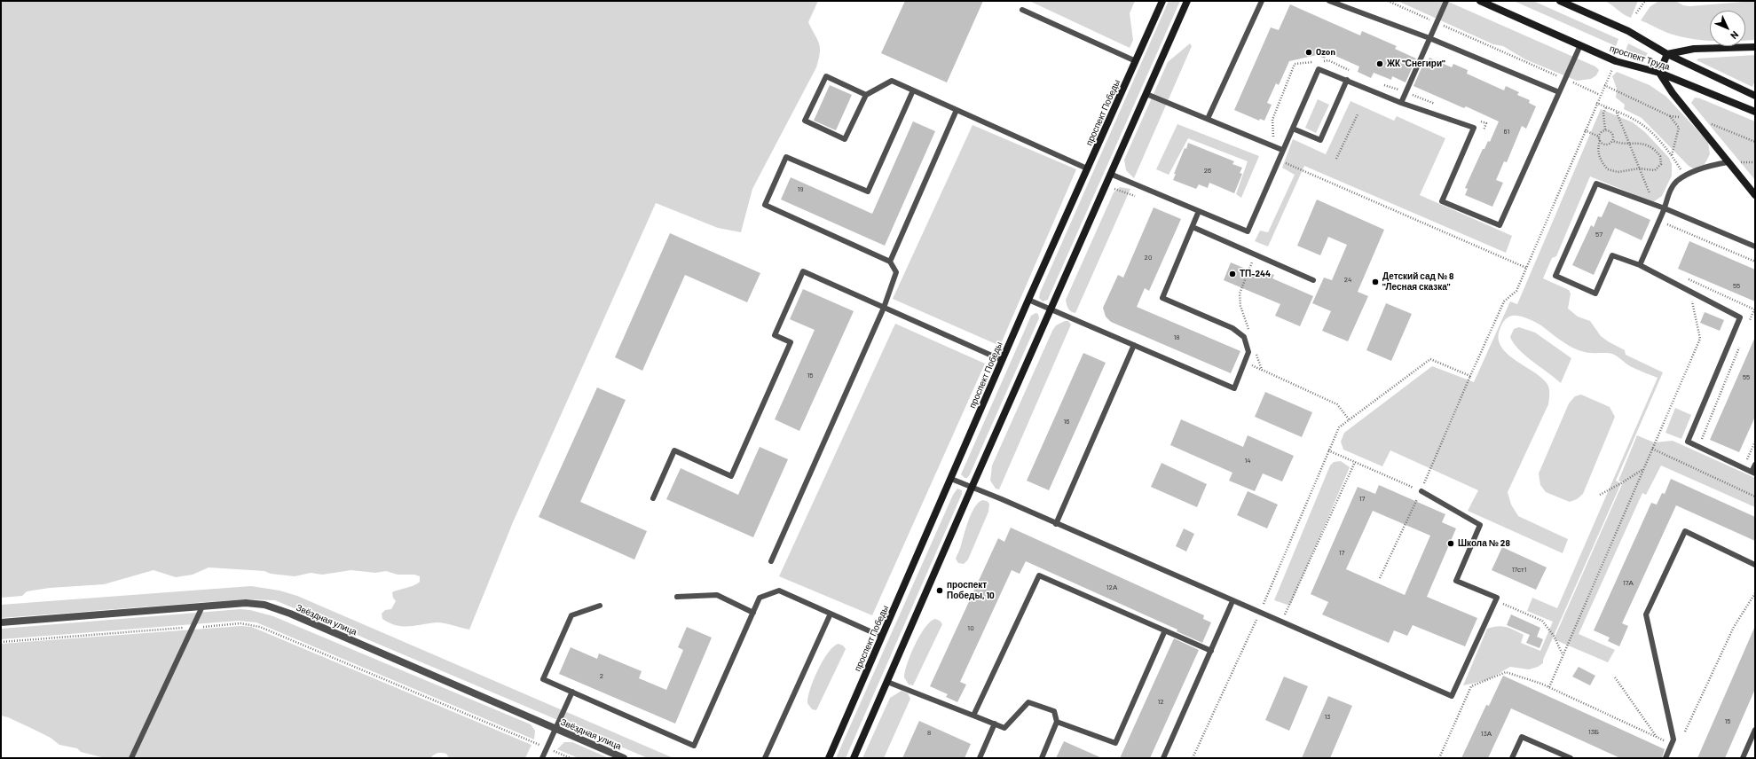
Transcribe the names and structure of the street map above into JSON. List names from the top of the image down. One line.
{"streets":{"main road":["проспект Труда","проспект Победы"],"street":["Звёздная улица"]},"places":["Ozon","ЖК \"Снегири\"","ТП-244","Детский сад № 8 \"Лесная сказка\"","Школа № 28","проспект Победы, 10"],"house_numbers":["61","26","19","57","20","24","55","18","15","55","16","14","17","17","17ст1","17А","12А","10","2","12","13","15","13Б","8","13А"],"north":"bottom right"}
